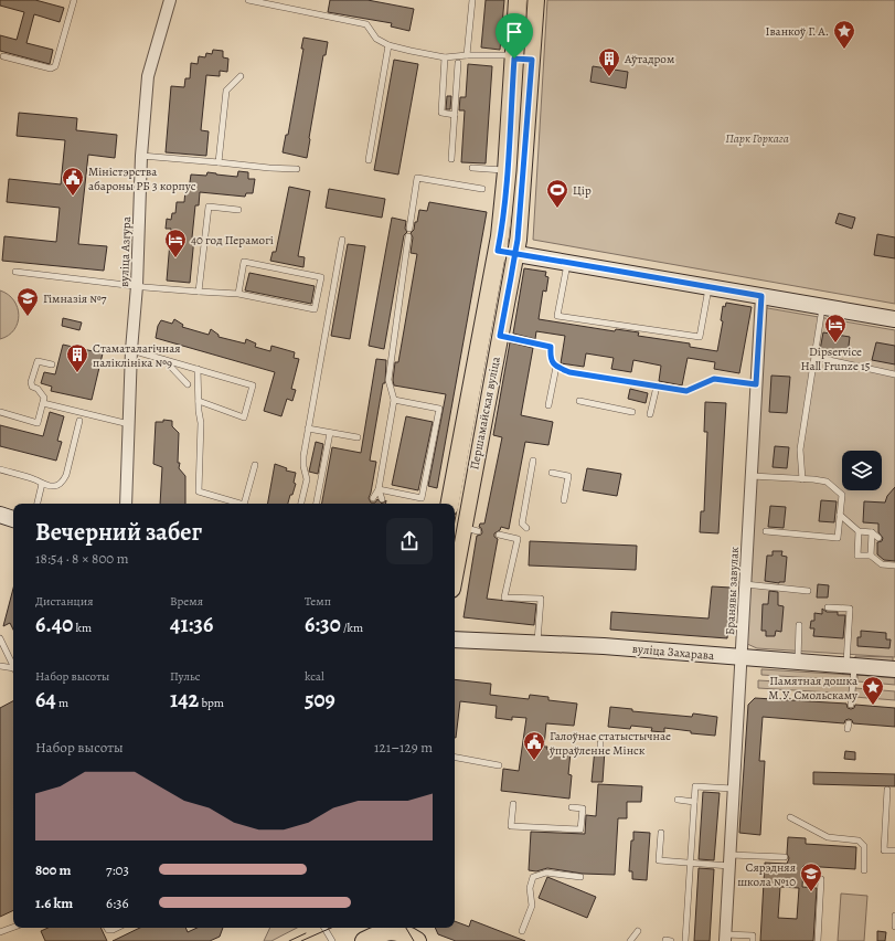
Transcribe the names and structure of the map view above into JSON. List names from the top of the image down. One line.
{"streets":{"main road":["Першамайская вуліца","вуліца Захарава"],"street":["вуліца Азгура","Бранявы завулак"]},"crossings":[["Бранявы завулак","вуліца Захарава"]],"parks":["Парк Горкага"],"places":{"place":["Іванкоў Г. А.","Памятная дошка М.У. Смольскаму"],"building":["Аўтадром","Стаматалагічная паліклініка №9"],"public building":["Міністэрства абароны РБ 3 корпус","Галоўнае статыстычнае ўпраўленне Мінск"],"sports":["Цір"],"hotel":["40 год Перамогі","Dipservice Hall Frunze 15"],"school or university":["Гімназія №7","Сярэдняя школа №10"]},"page":{"heading":["Вечерний забег","18:54 · 8 × 800 m"],"stats":[["Дистанция","6.40 km"],["Время","41:36"],["Темп","6:30 /km"],["Набор высоты","64 m"],["Пульс","142 bpm"],["kcal","509"]],"chart":["Набор высоты","121–129 m"],"list":[{"name":"800 m","note":"7:03"},{"name":"1.6 km","note":"6:36"}]}}
